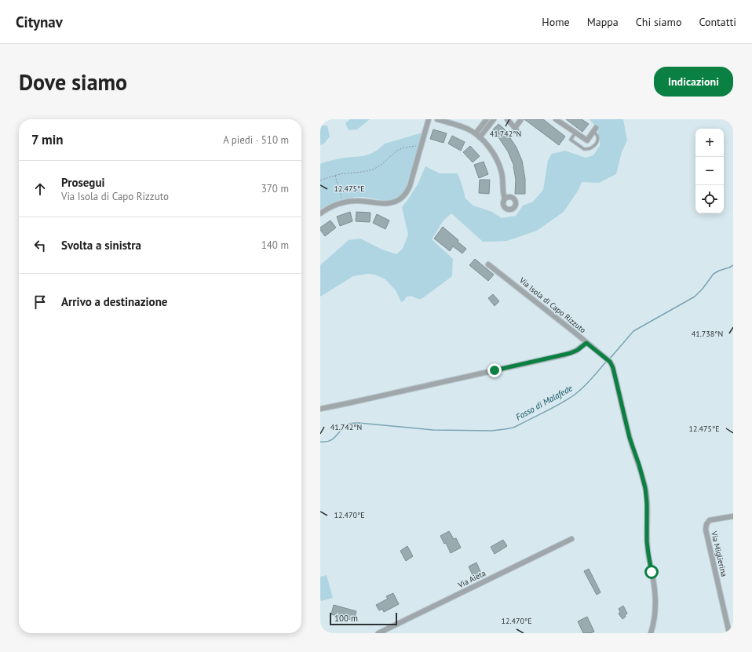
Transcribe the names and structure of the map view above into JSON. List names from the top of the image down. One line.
{"streets":{"street":["Via Isola di Capo Rizzuto","Via Miglierina","Via Aieta"]},"water":["Fosso di Malafede"],"scale_bar":"100 m","page":{"header":"Citynav","nav":["Home","Mappa","Chi siamo","Contatti"],"buttons":"Indicazioni","title":"Dove siamo","heading":["7 min","A piedi · 510 m"],"map_buttons":["+","−"],"list":[["Prosegui","Via Isola di Capo Rizzuto","370 m"],["Svolta a sinistra","140 m"],"Arrivo a destinazione"],"scale":"100 m"},"coordinates":["41.742°N","12.475°E","41.738°N","12.470°E"]}
